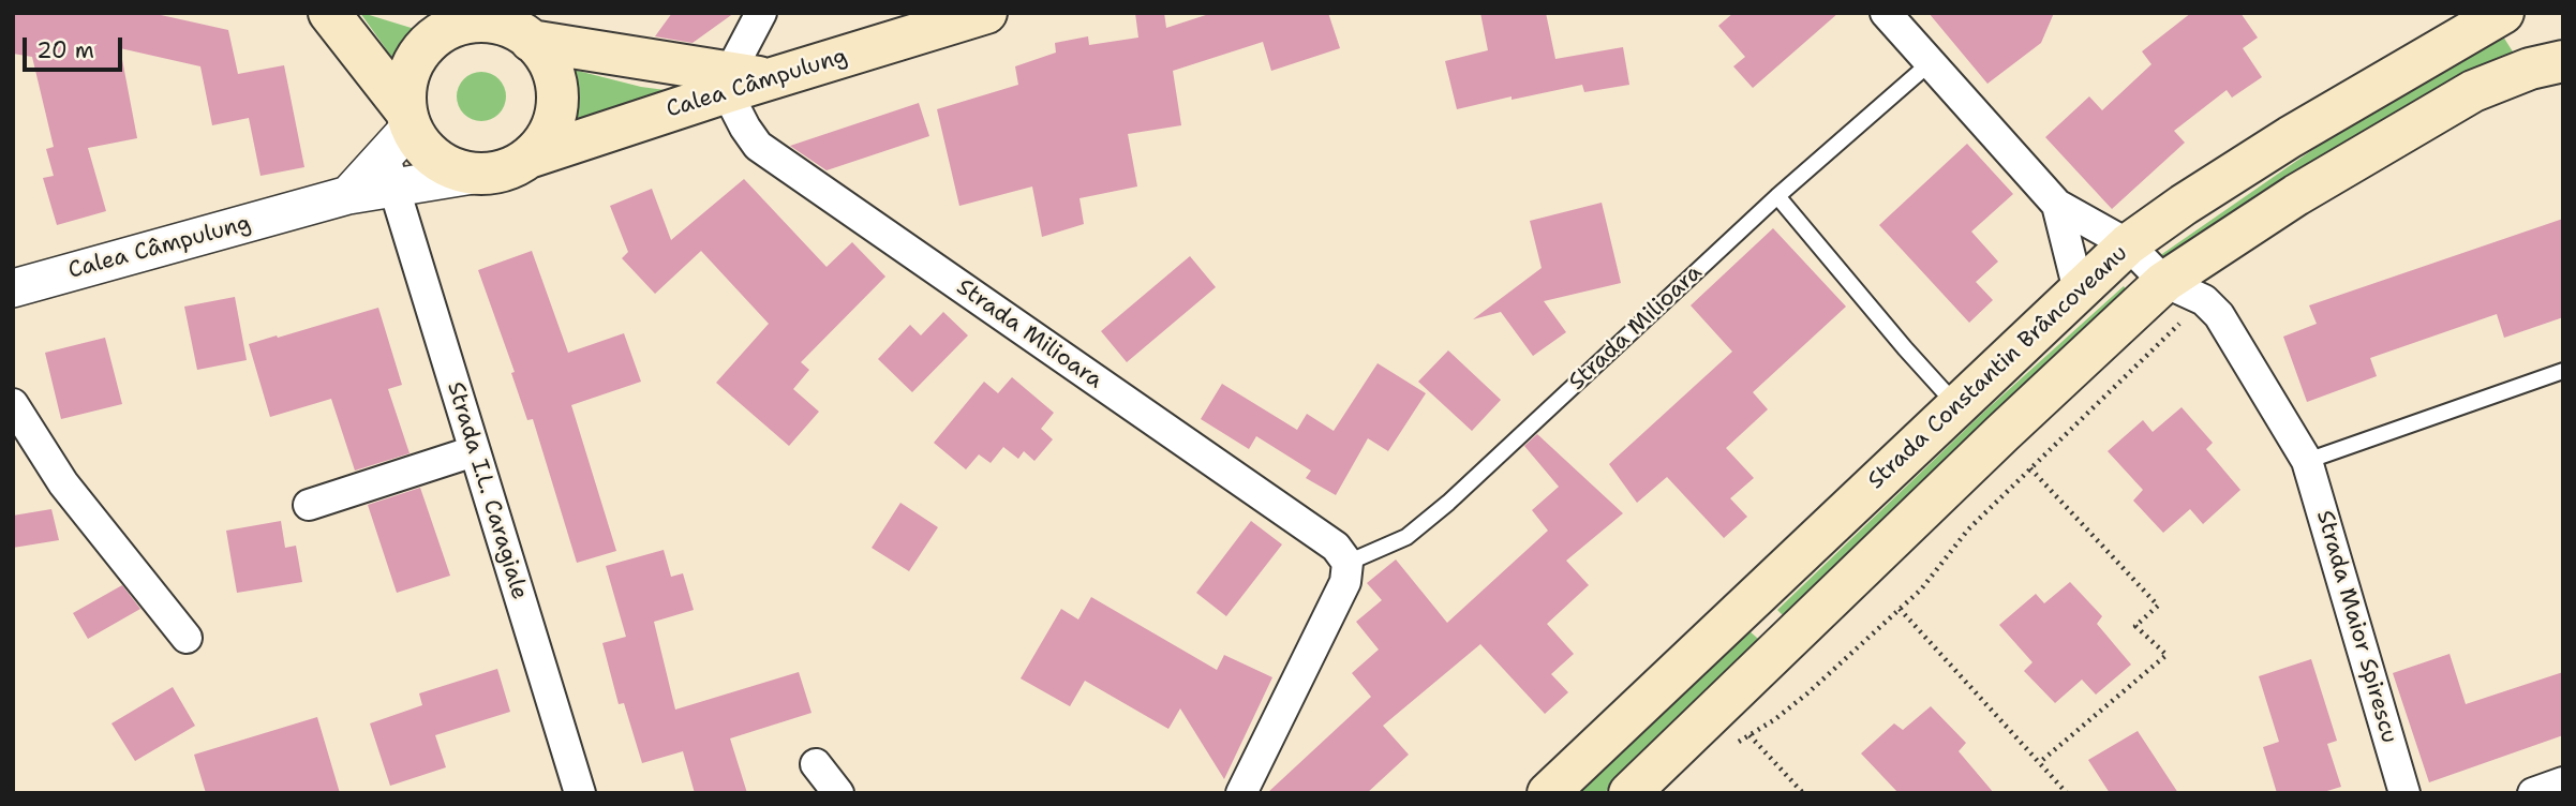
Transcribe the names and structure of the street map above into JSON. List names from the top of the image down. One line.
{"streets":{"main road":["Calea Câmpulung","Strada Constantin Brâncoveanu"],"street":["Strada Milioara","Strada I.L. Caragiale","Strada Maior Spirescu"]},"crossings":[["Calea Câmpulung","Strada Milioara"],["Calea Câmpulung","Strada I.L. Caragiale"]],"scale_bar":"20 m"}
